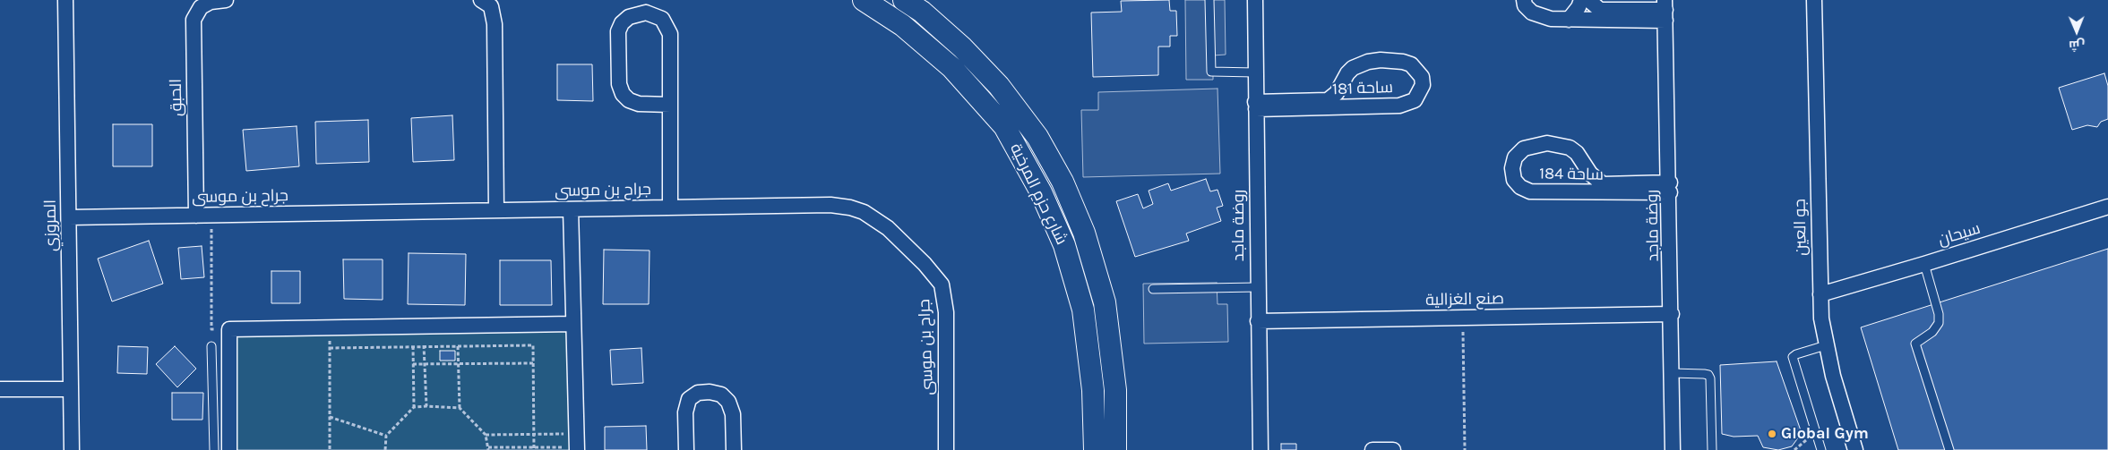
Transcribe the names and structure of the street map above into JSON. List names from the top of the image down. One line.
{"streets":{"street":["ساحة 181","الحبق","ساحة 184","جراح بن موسى","شارع حزم المرخية","المروزي","روضة ماجد","جو العين","سيحان","صنع الغزالية"]},"crossings":[["ساحة 181","روضة ماجد"],["الحبق","جراح بن موسى"],["ساحة 184","روضة ماجد"],["جراح بن موسى","المروزي"],["روضة ماجد","صنع الغزالية"],["جو العين","سيحان"]],"places":["Global Gym"],"north":"bottom"}
